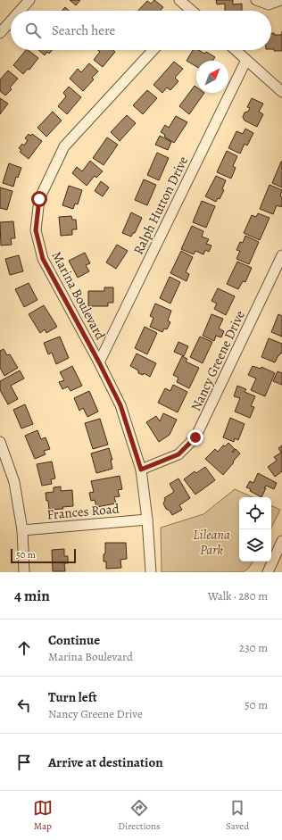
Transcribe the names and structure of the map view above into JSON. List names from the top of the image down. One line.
{"streets":{"street":["Ralph Hutton Drive","Marina Boulevard","Nancy Greene Drive","Frances Road"]},"crossings":[["Ralph Hutton Drive","Marina Boulevard"],["Marina Boulevard","Nancy Greene Drive"],["Marina Boulevard","Frances Road"]],"parks":["Lileana Park"],"scale_bar":"50 m","north":"top right","page":{"search":"Search here","scale":"50 m","heading":["4 min","Walk · 280 m"],"list":[["Continue","Marina Boulevard","230 m"],["Turn left","Nancy Greene Drive","50 m"],"Arrive at destination"],"nav":["Map","Directions","Saved"]}}
